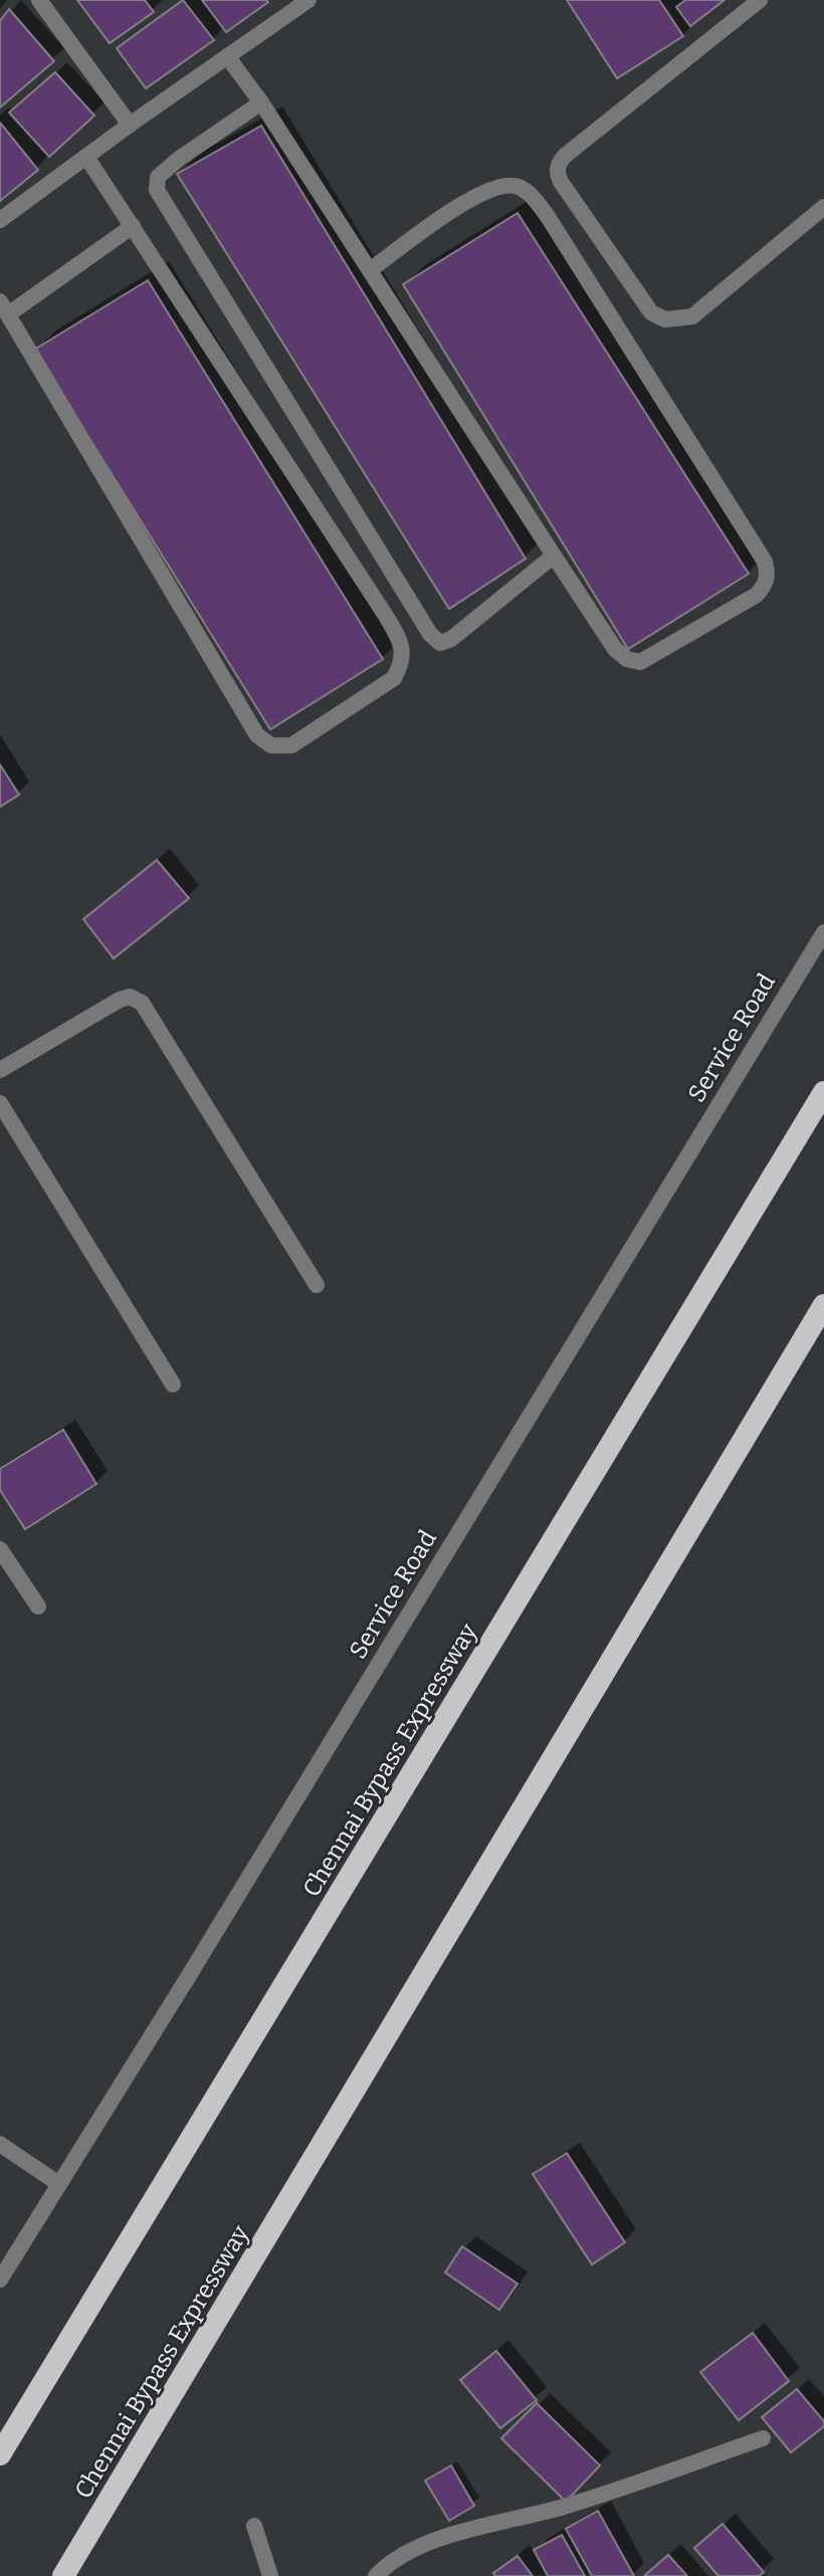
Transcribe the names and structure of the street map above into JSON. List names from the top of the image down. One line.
{"streets":{"highway":["Chennai Bypass Expressway"],"street":["Service Road"]}}
